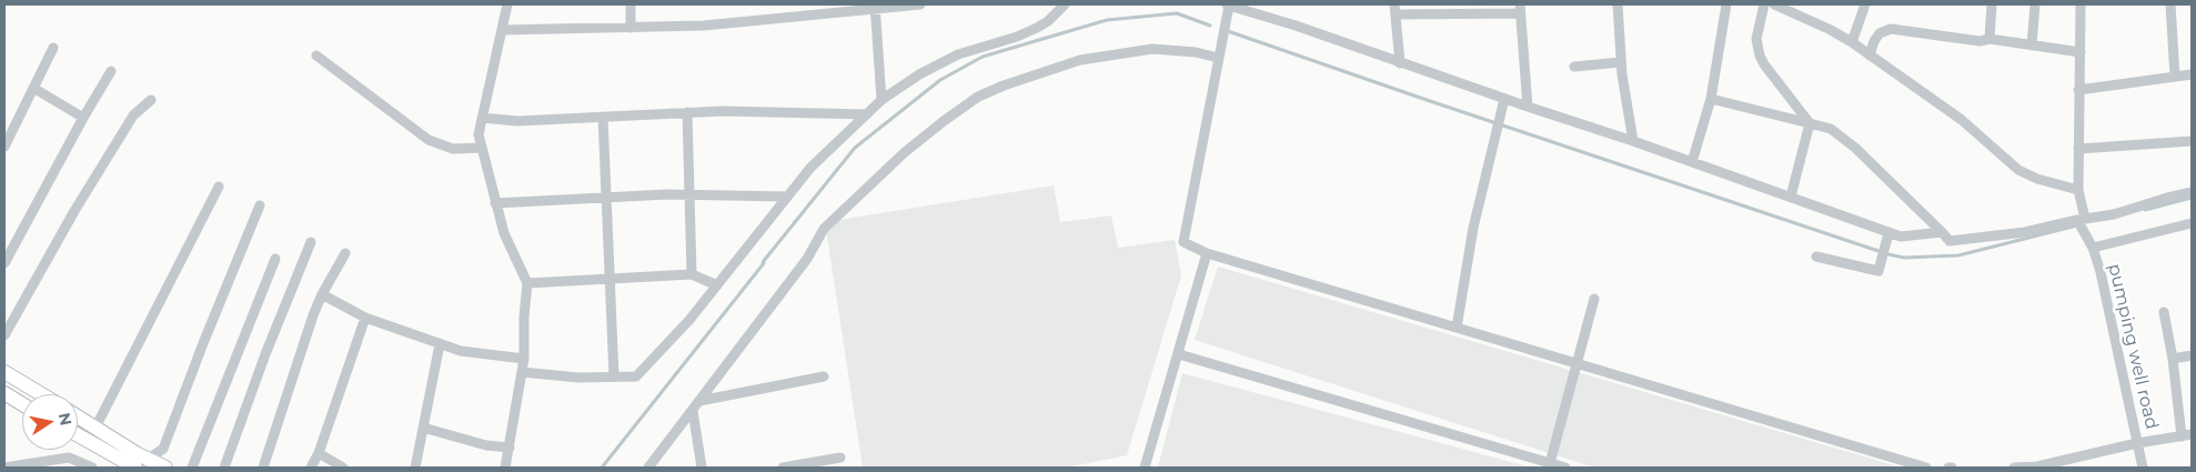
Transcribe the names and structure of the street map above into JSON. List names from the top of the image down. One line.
{"streets":{"street":["pumping well road"]},"north":"right"}
